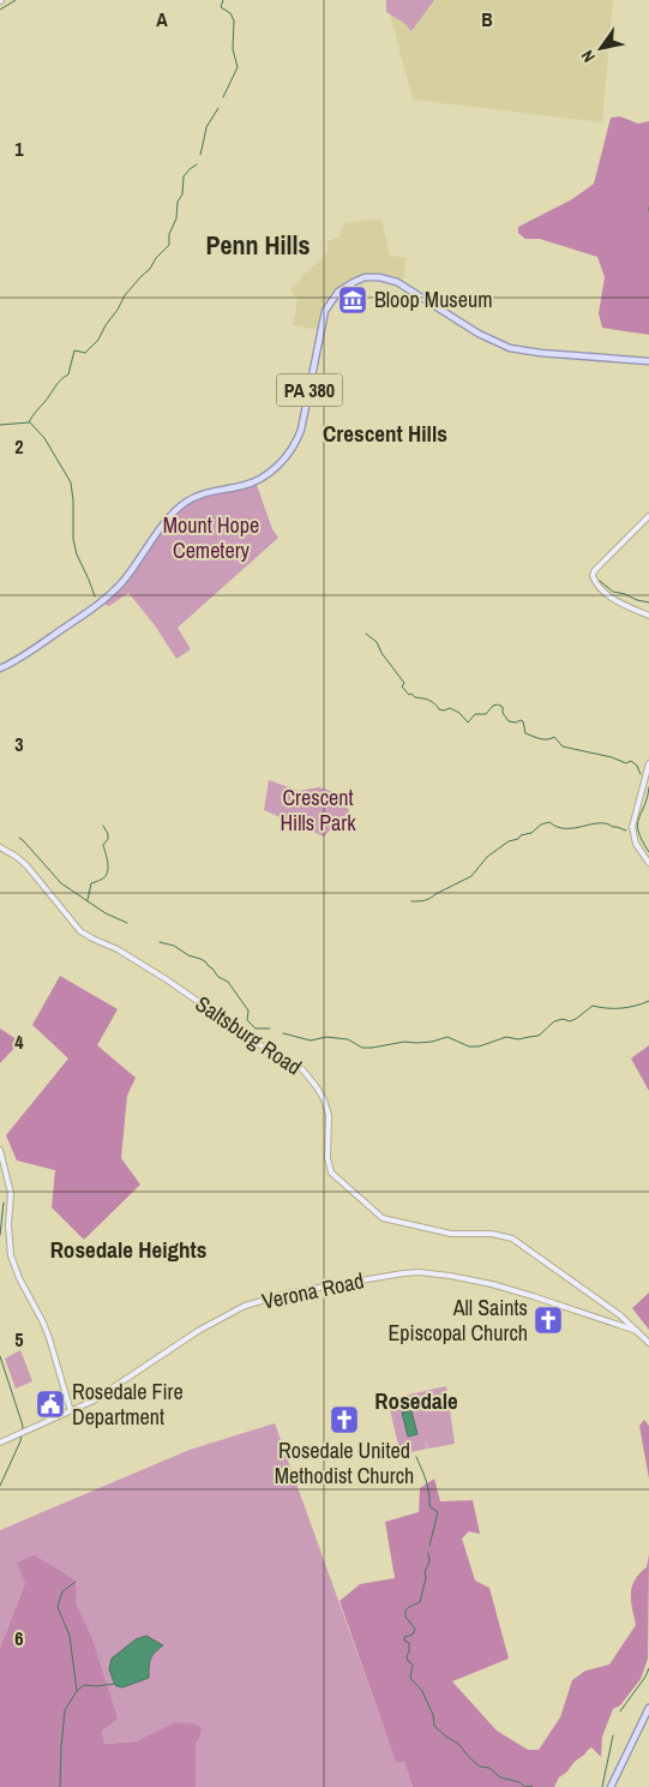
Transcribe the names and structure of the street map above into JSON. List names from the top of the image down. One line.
{"streets":{"main road":["PA 380"],"street":["Saltsburg Road","Verona Road"]},"crossings":[["Saltsburg Road","Verona Road"]],"districts":["Penn Hills","Crescent Hills","Rosedale Heights","Rosedale"],"parks":["Mount Hope Cemetery","Crescent Hills Park"],"places":{"museum":["Bloop Museum"],"church":["All Saints Episcopal Church","Rosedale United Methodist Church"],"public building":["Rosedale Fire Department"]},"north":"bottom left","grid":{"columns":["A","B"],"rows":["1","2","3","4","5","6"]}}
